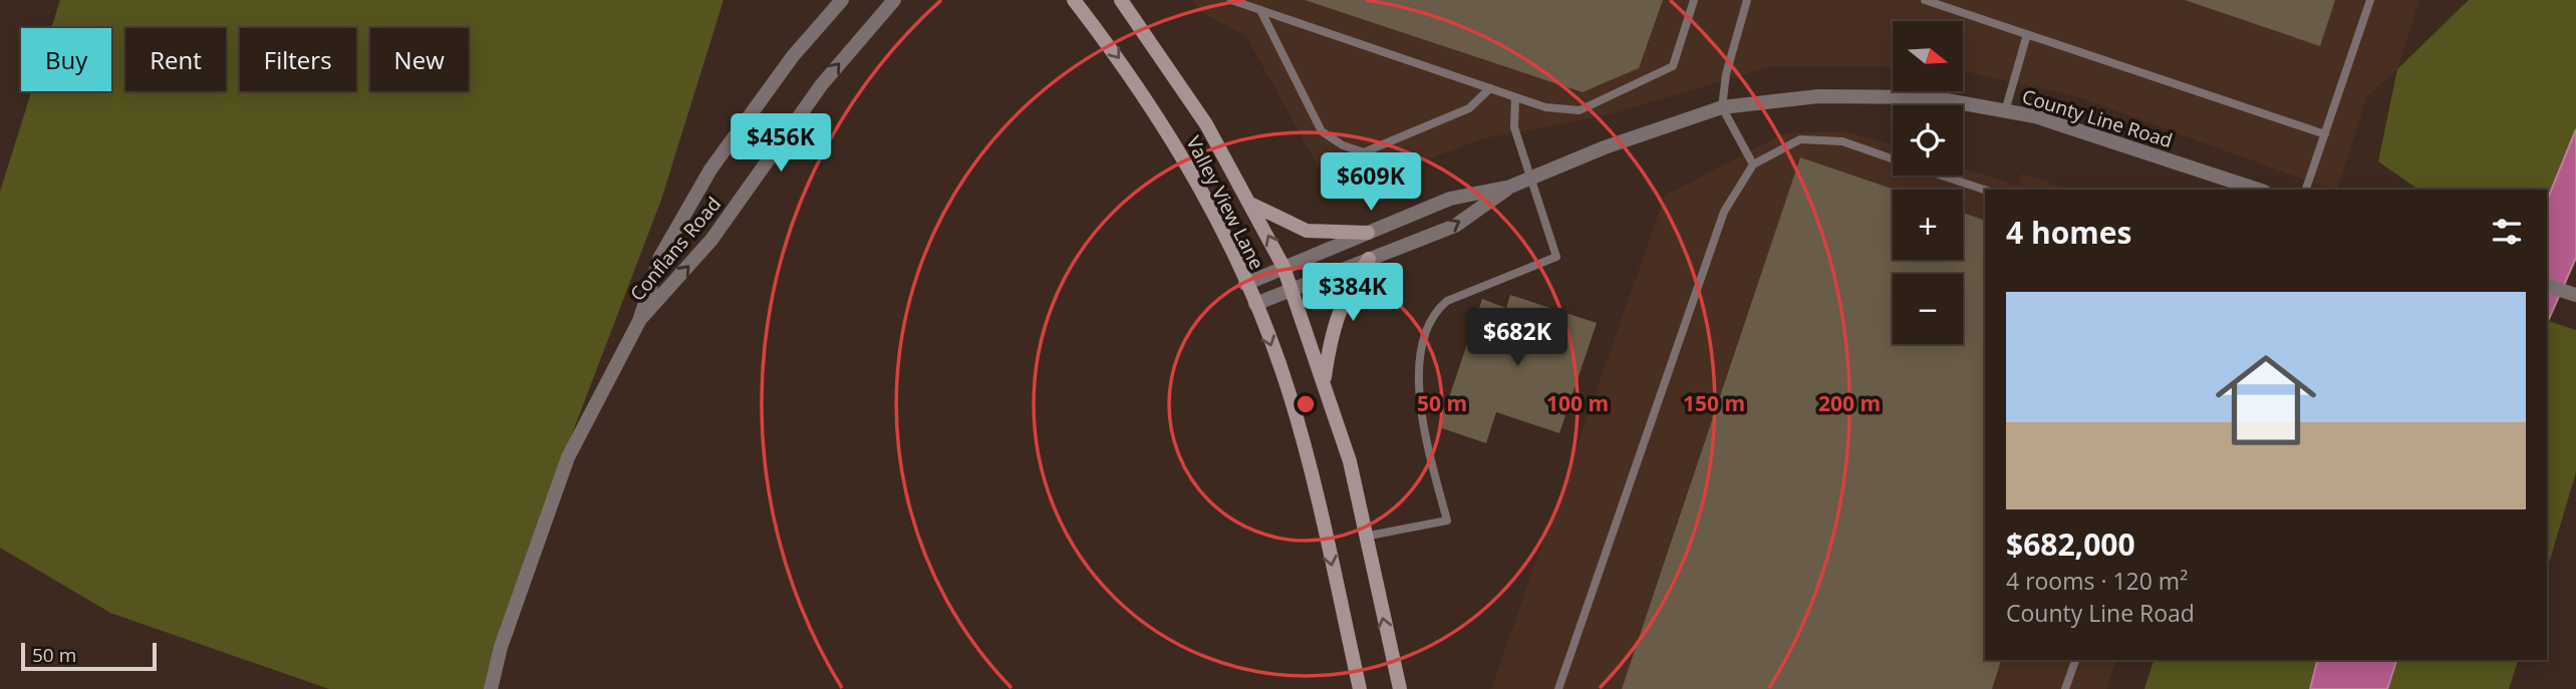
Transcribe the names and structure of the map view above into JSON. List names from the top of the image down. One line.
{"streets":{"main road":["Valley View Lane"],"street":["County Line Road","Conflans Road"]},"crossings":[["County Line Road","Valley View Lane"]],"scale_bar":"50 m","north":"right","page":{"map_buttons":["+","−"],"chip":["Buy","Rent","Filters","New"],"price":["$456K","$609K","$384K","$682K"],"heading":"4 homes","list":[{"name":"$682,000","note":"4 rooms · 120 m² · County Line Road"}],"scale":"50 m"},"rings":["50 m","100 m","150 m","200 m"]}
